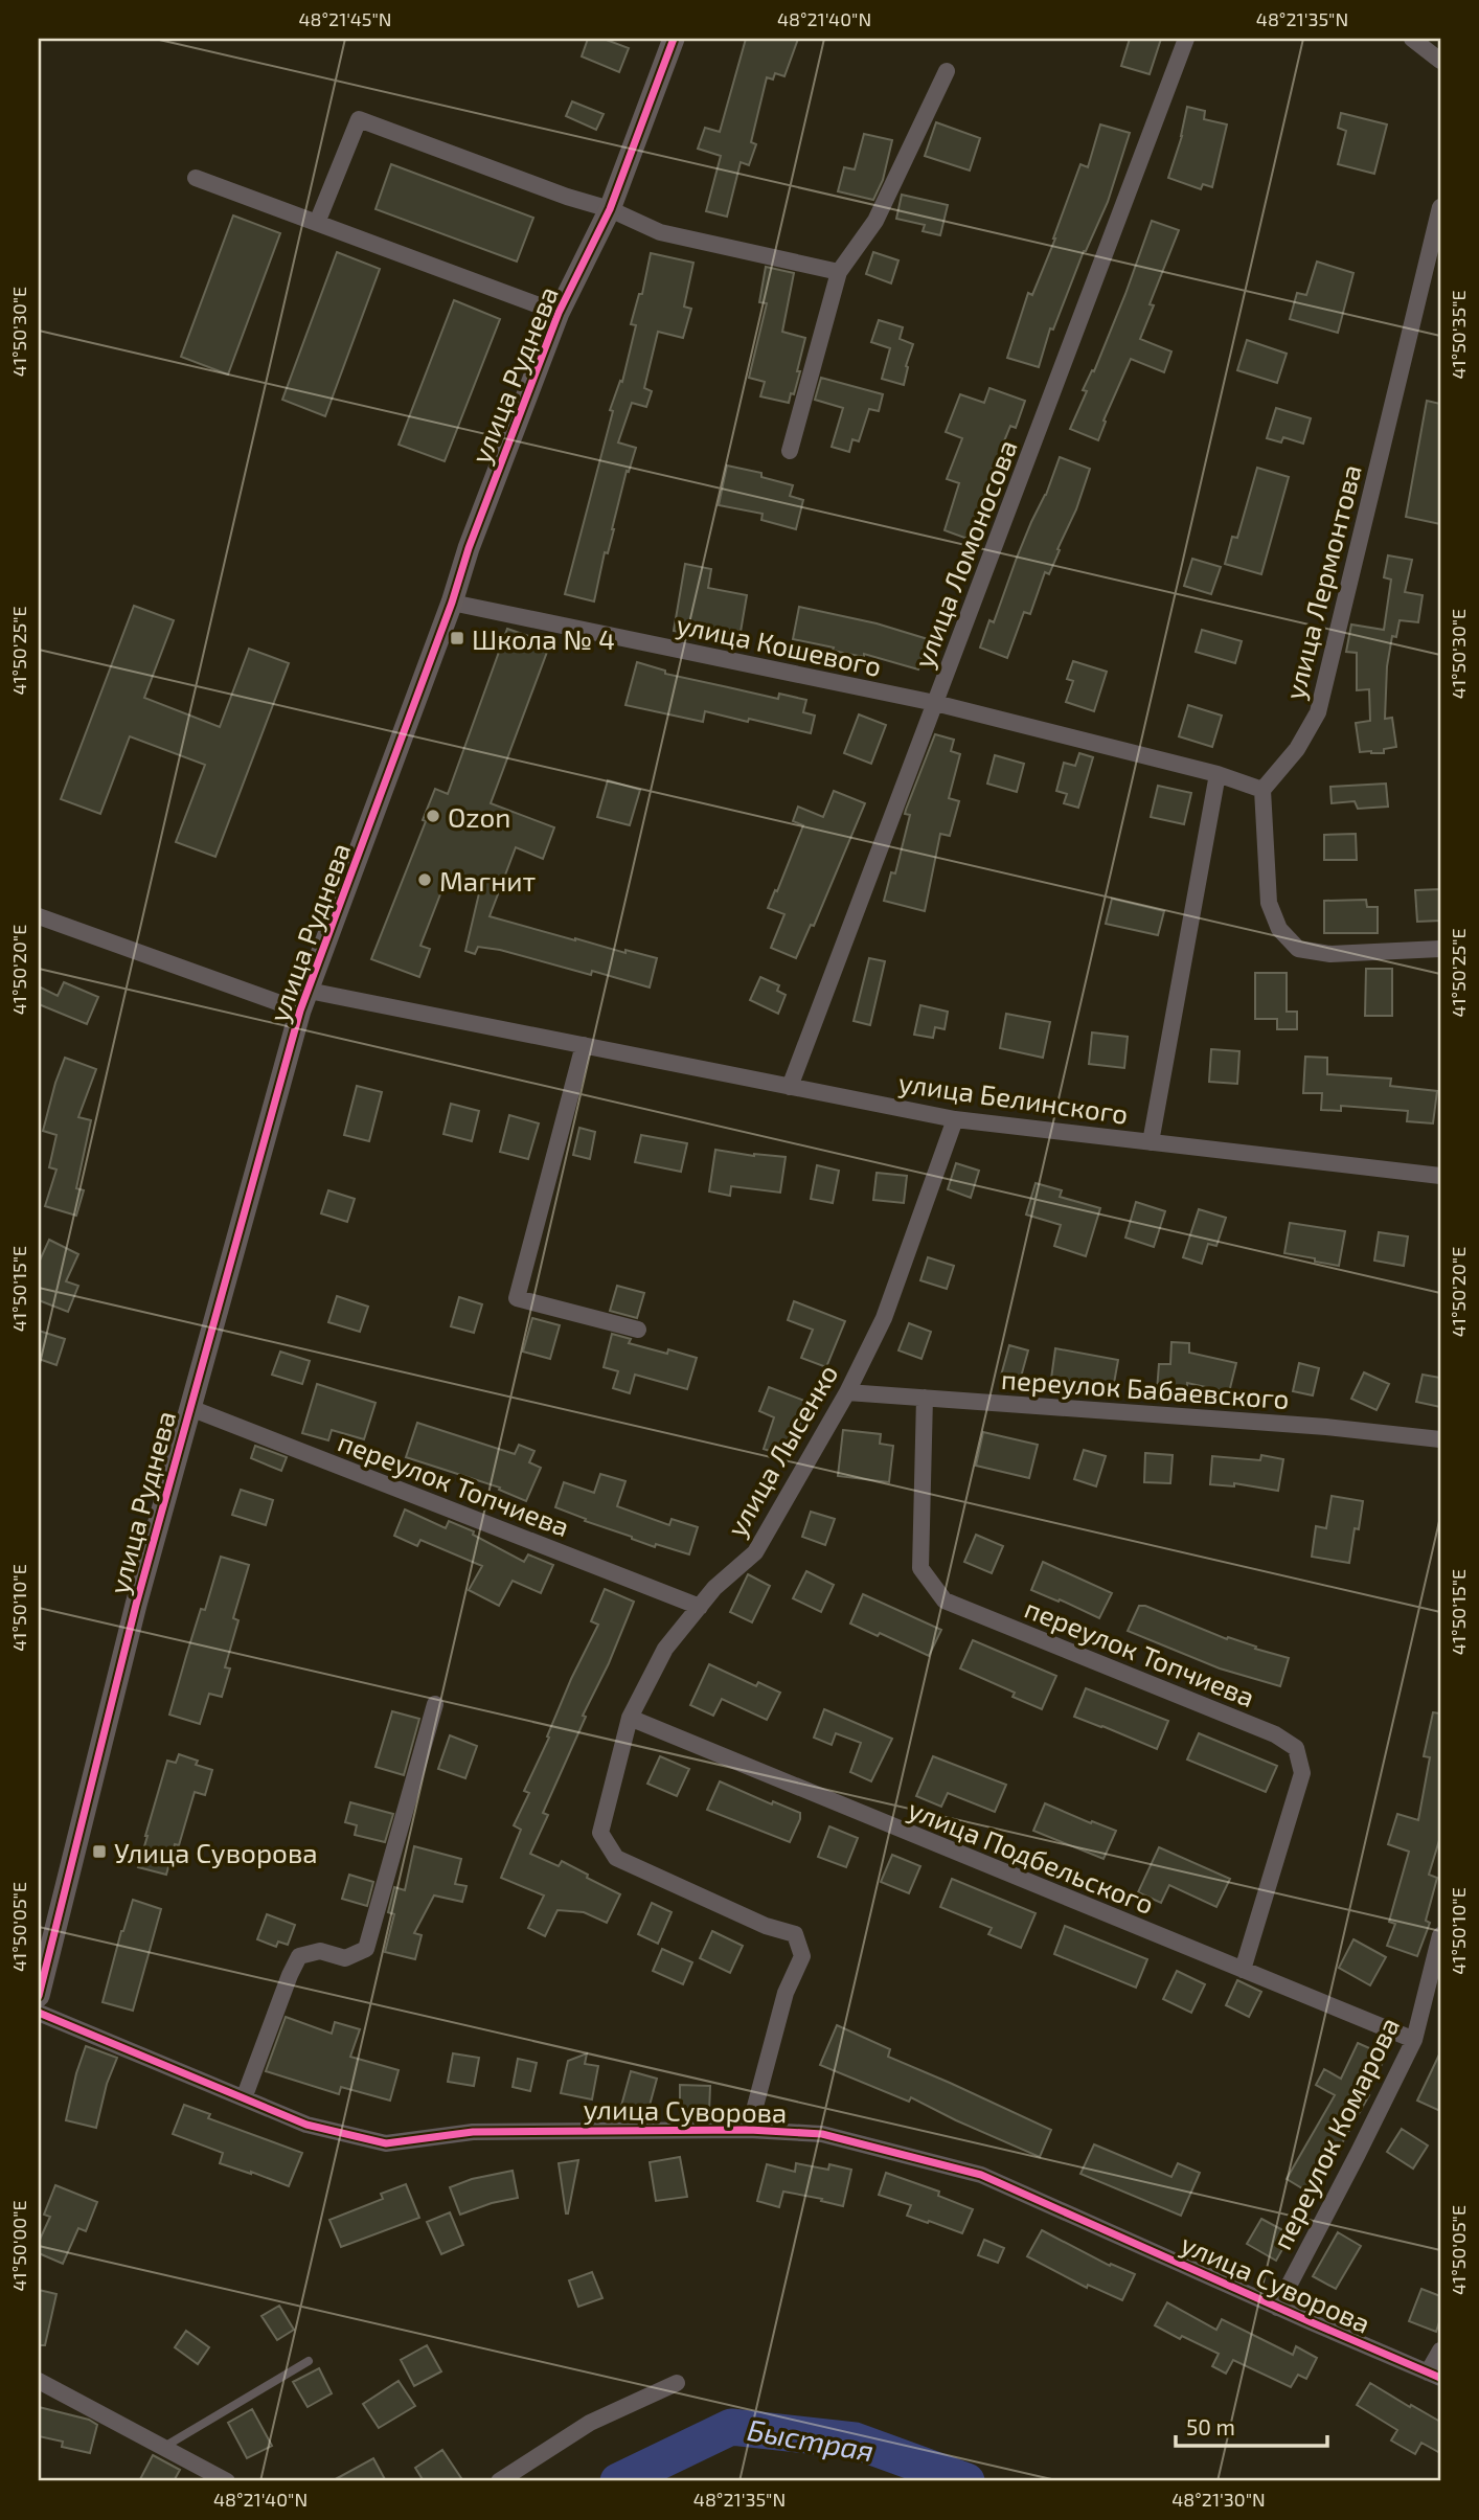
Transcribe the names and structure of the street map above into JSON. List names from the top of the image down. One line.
{"streets":{"street":["улица Руднева","улица Ломоносова","улица Лермонтова","улица Кошевого","улица Белинского","переулок Бабаевского","улица Лысенко","переулок Топчиева","улица Подбельского","улица Суворова","переулок Комарова"]},"crossings":[["улица Руднева","улица Кошевого"],["улица Руднева","улица Белинского"],["улица Руднева","переулок Топчиева"],["улица Ломоносова","улица Кошевого"],["улица Ломоносова","улица Белинского"],["улица Лермонтова","улица Кошевого"],["улица Белинского","улица Лысенко"],["переулок Бабаевского","улица Лысенко"],["переулок Бабаевского","переулок Топчиева"],["улица Лысенко","переулок Топчиева"],["улица Лысенко","улица Подбельского"],["улица Лысенко","улица Суворова"],["переулок Топчиева","улица Подбельского"],["улица Подбельского","переулок Комарова"],["улица Суворова","переулок Комарова"]],"water":["Быстрая"],"places":{"transit":["Школа № 4","Улица Суворова"],"other":["Ozon","Магнит"]},"scale_bar":"50 m","coordinates":["48°21'45\"N","48°21'40\"N","48°21'35\"N","41°50'30\"E","41°50'35\"E","41°50'25\"E","41°50'20\"E","41°50'15\"E","41°50'10\"E","41°50'05\"E","41°50'00\"E","48°21'30\"N"]}
